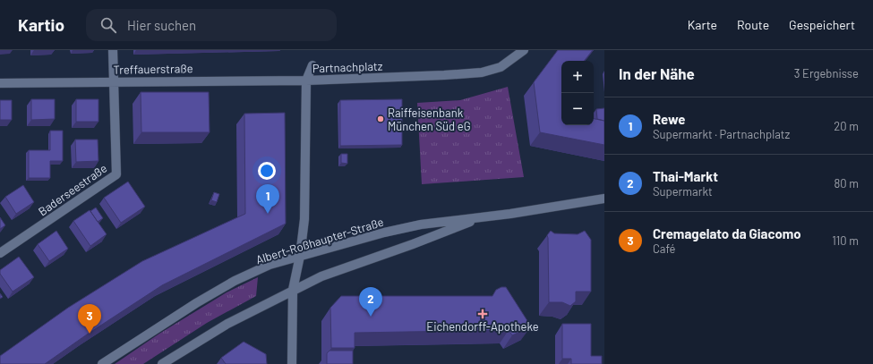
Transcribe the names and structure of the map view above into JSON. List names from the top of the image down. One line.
{"streets":{"street":["Partnachplatz","Treffauerstraße","Baderseestraße","Albert-Roßhaupter-Straße"]},"crossings":[["Partnachplatz","Treffauerstraße"],["Partnachplatz","Albert-Roßhaupter-Straße"],["Treffauerstraße","Baderseestraße"]],"places":{"other":["Raiffeisenbank München Süd eG"],"health":["Eichendorff-Apotheke"]},"page":{"header":"Kartio","search":"Hier suchen","nav":["Karte","Route","Gespeichert"],"heading":["In der Nähe","3 Ergebnisse"],"map_buttons":["+","−"],"list":[{"mark":"1","name":"Rewe","note":"Supermarkt · Partnachplatz","value":"20 m"},{"mark":"2","name":"Thai-Markt","note":"Supermarkt","value":"80 m"},{"mark":"3","name":"Cremagelato da Giacomo","note":"Café","value":"110 m"}],"pins":["1","2","3"]}}
